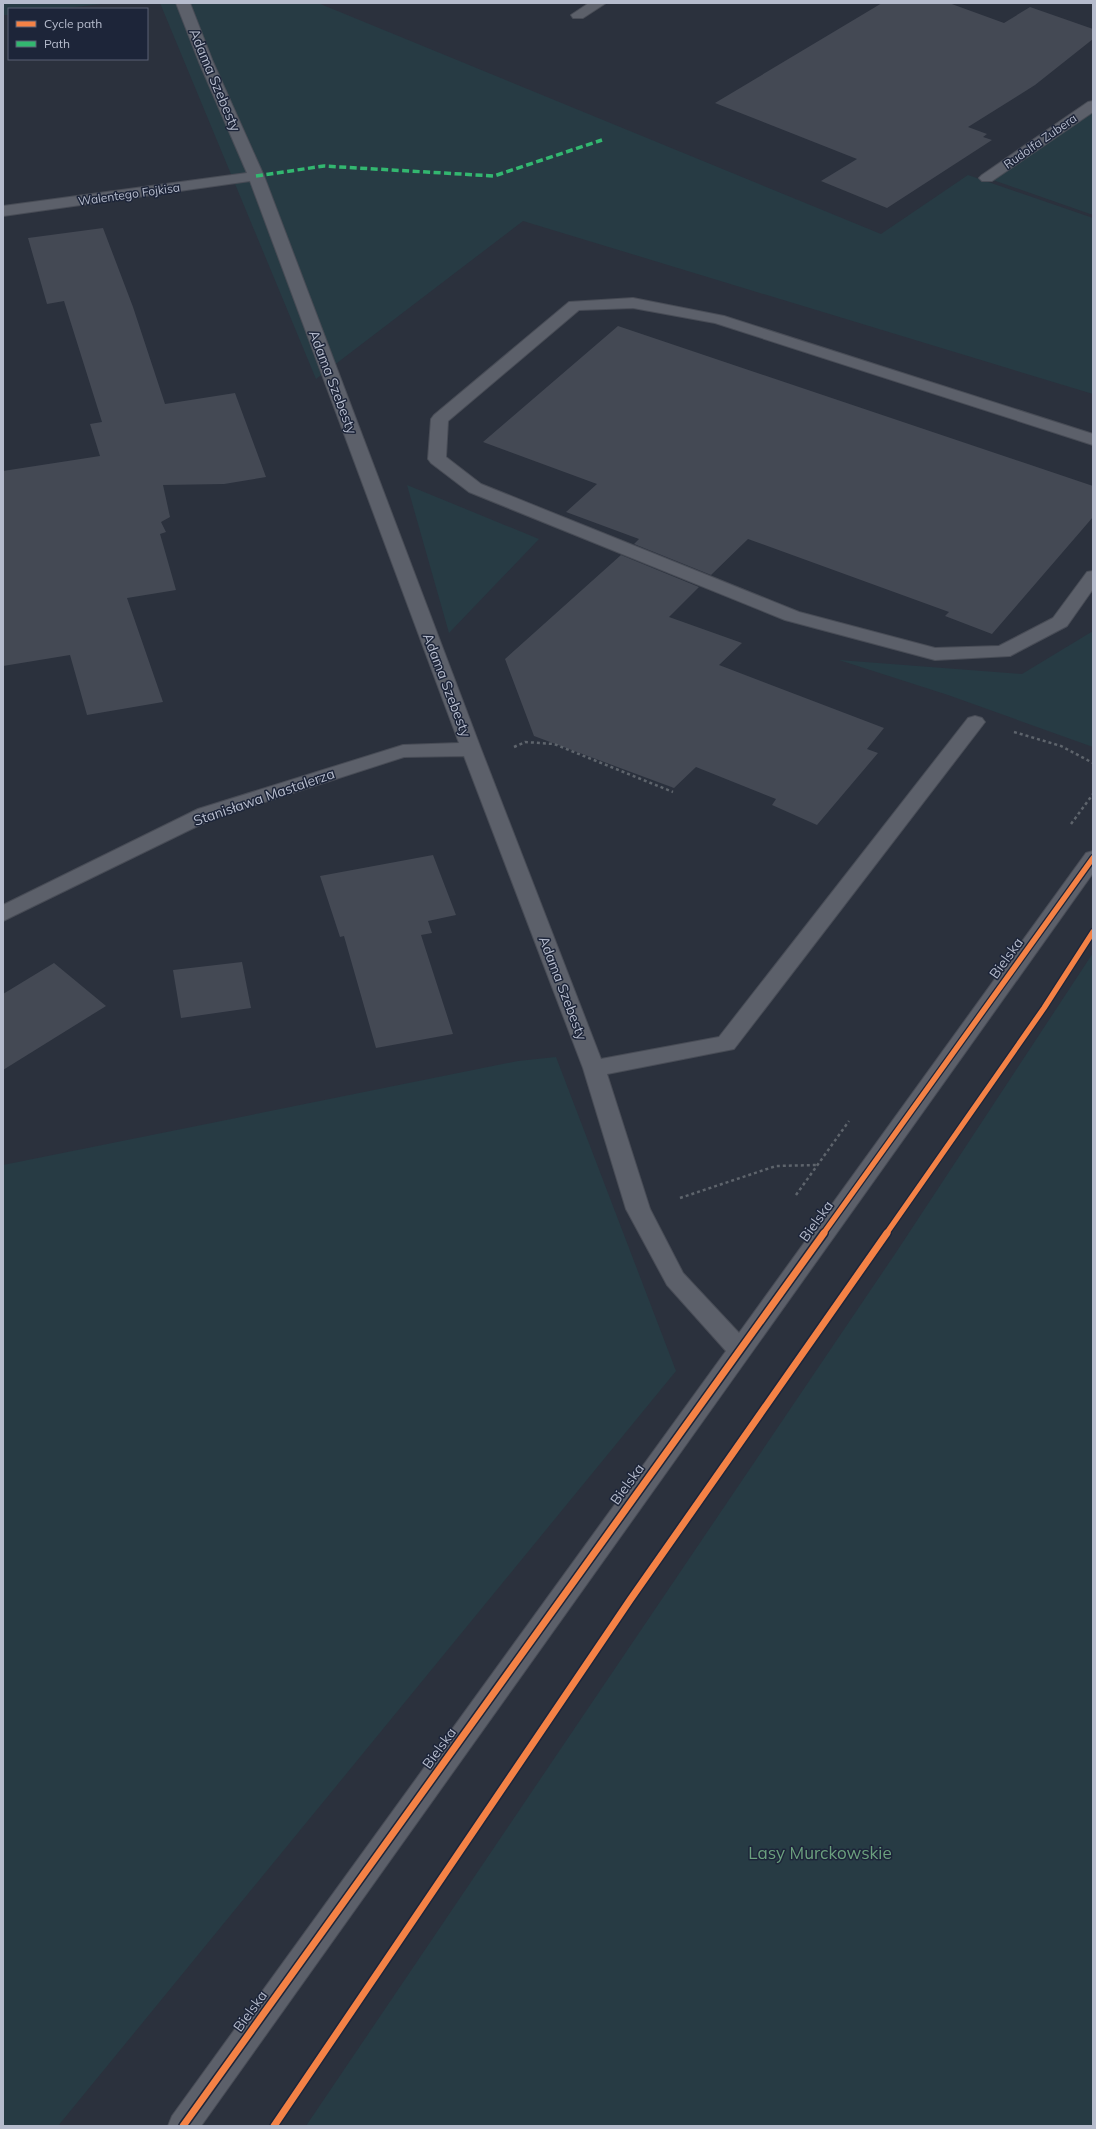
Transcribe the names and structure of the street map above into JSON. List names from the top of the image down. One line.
{"streets":{"street":["Adama Szebesty","Rudolfa Zubera","Walentego Fojkisa","Stanisława Mastalerza","Bielska"]},"crossings":[["Adama Szebesty","Walentego Fojkisa"],["Adama Szebesty","Stanisława Mastalerza"],["Adama Szebesty","Bielska"]],"parks":["Lasy Murckowskie"],"legend":["Cycle path","Path"]}
